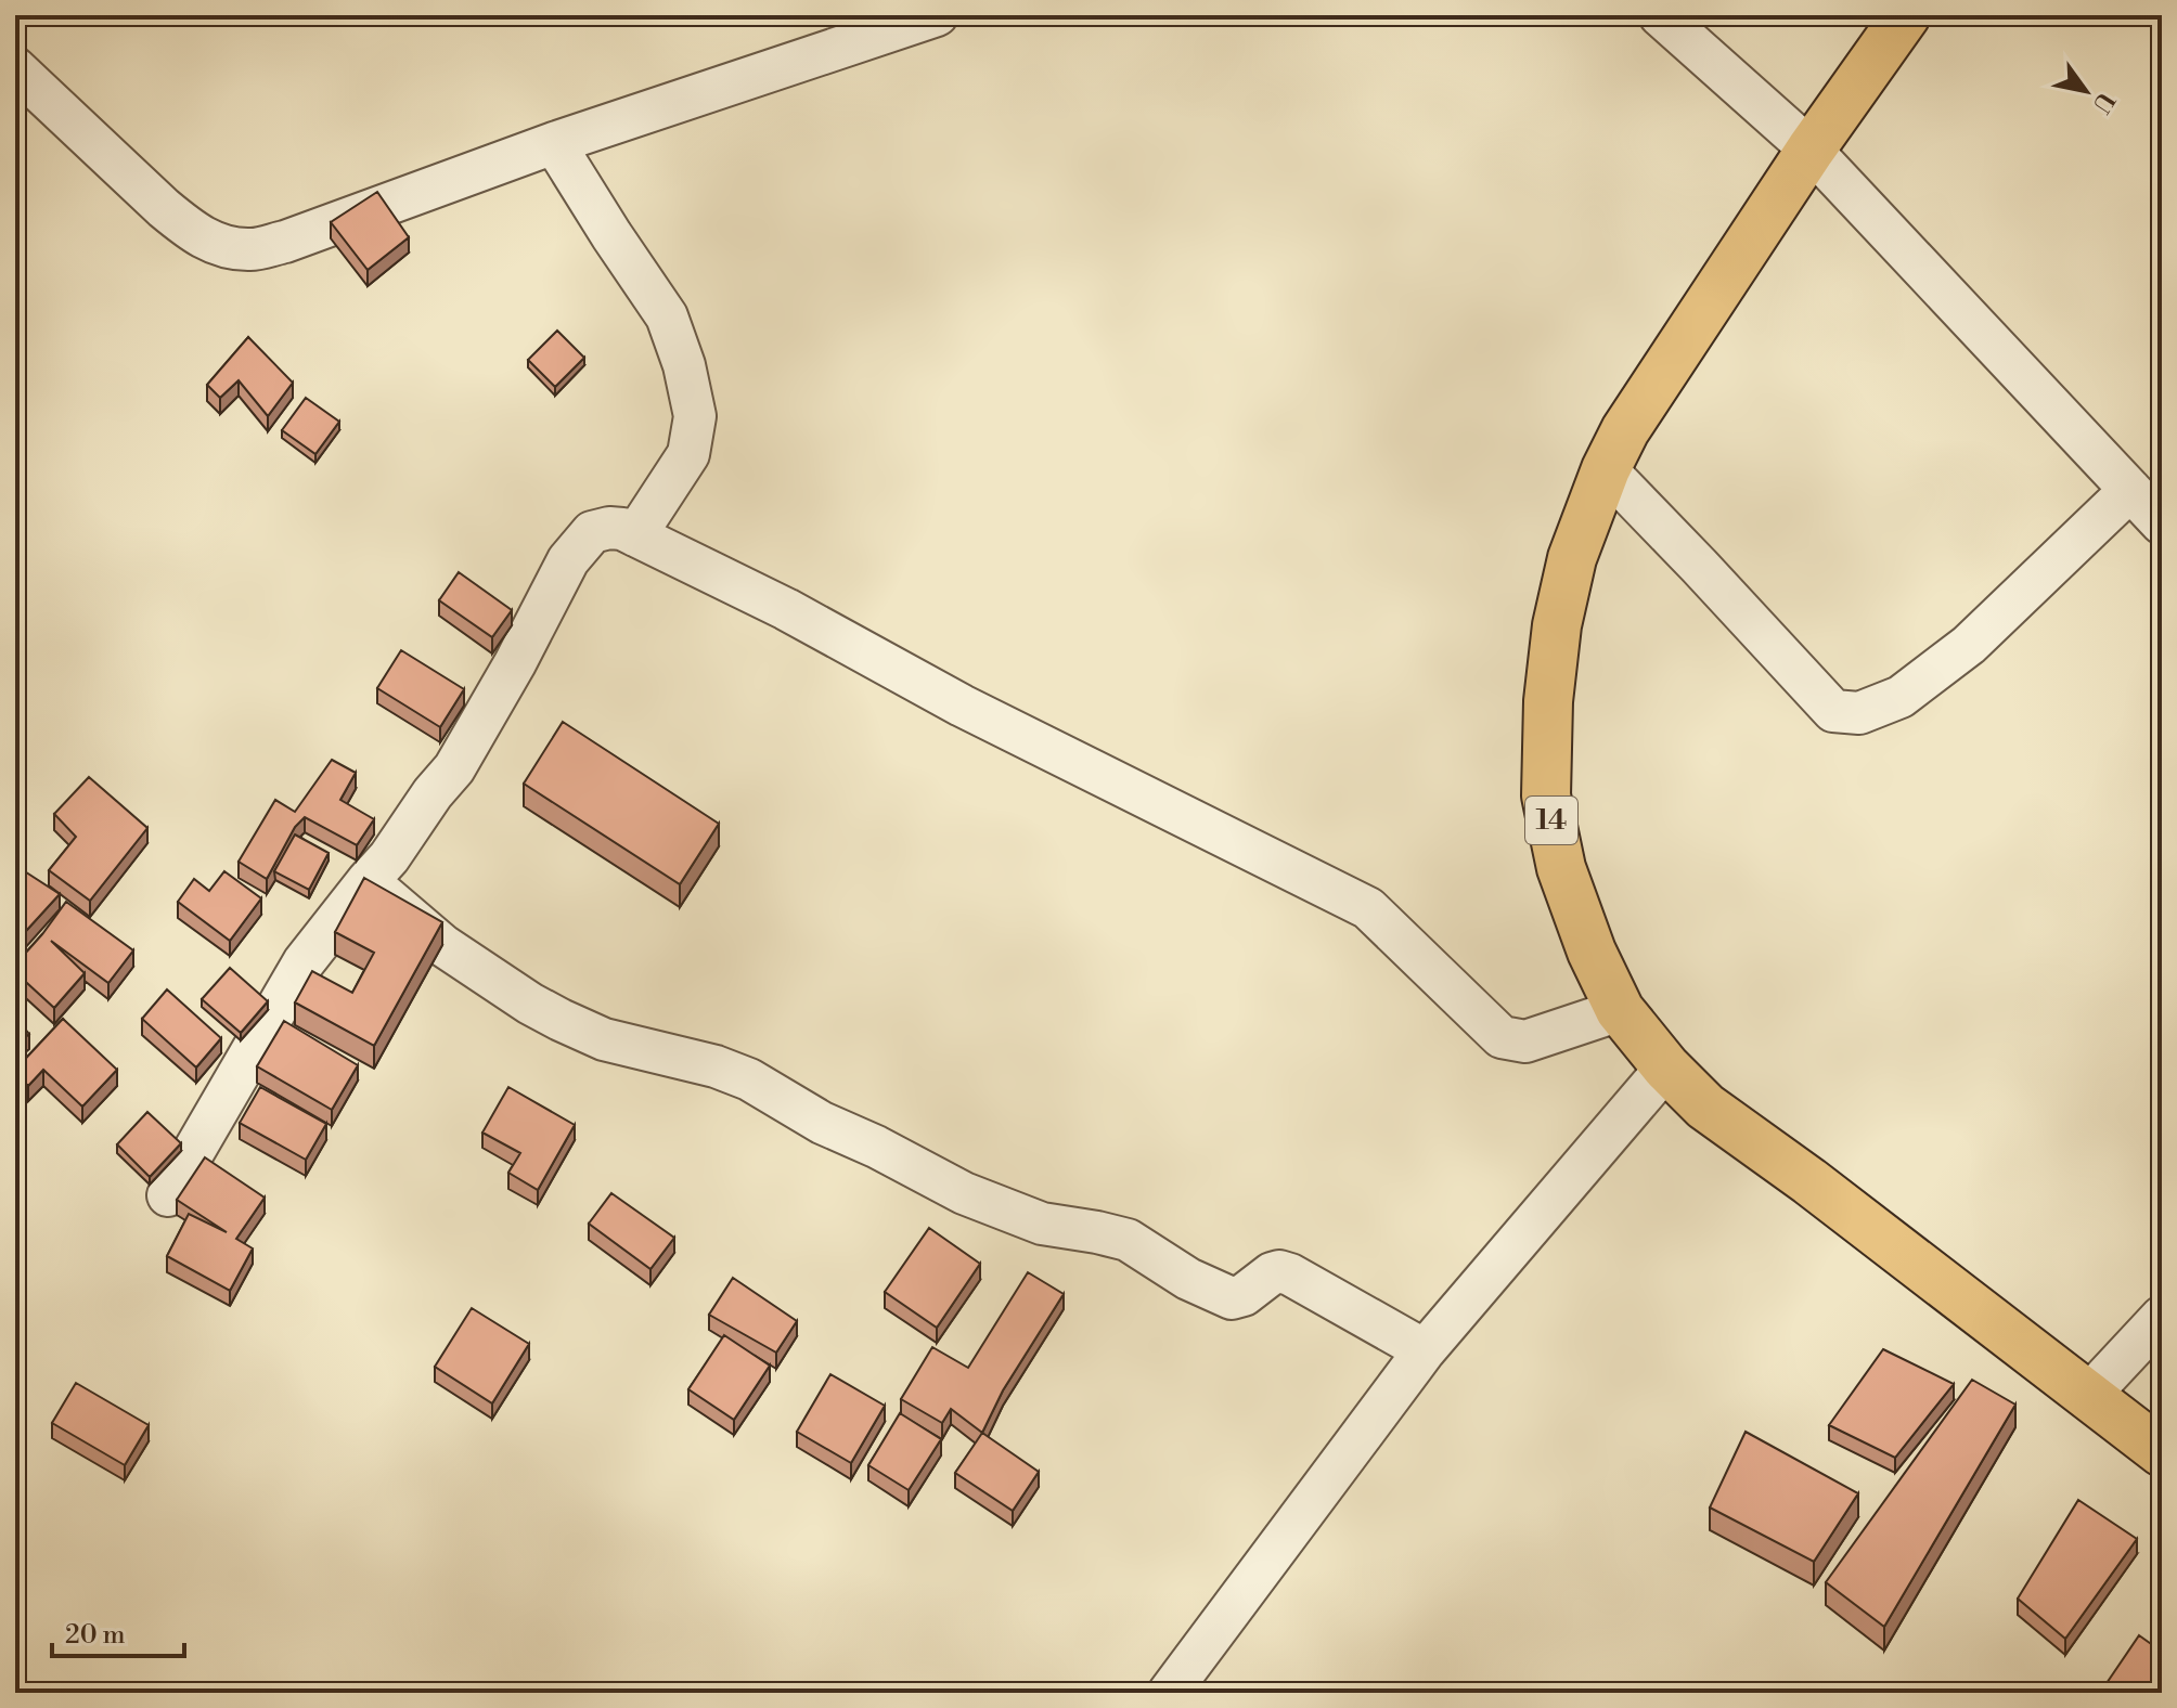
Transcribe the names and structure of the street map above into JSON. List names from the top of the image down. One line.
{"streets":{"highway":["14"]},"scale_bar":"20 m","north":"bottom right"}
